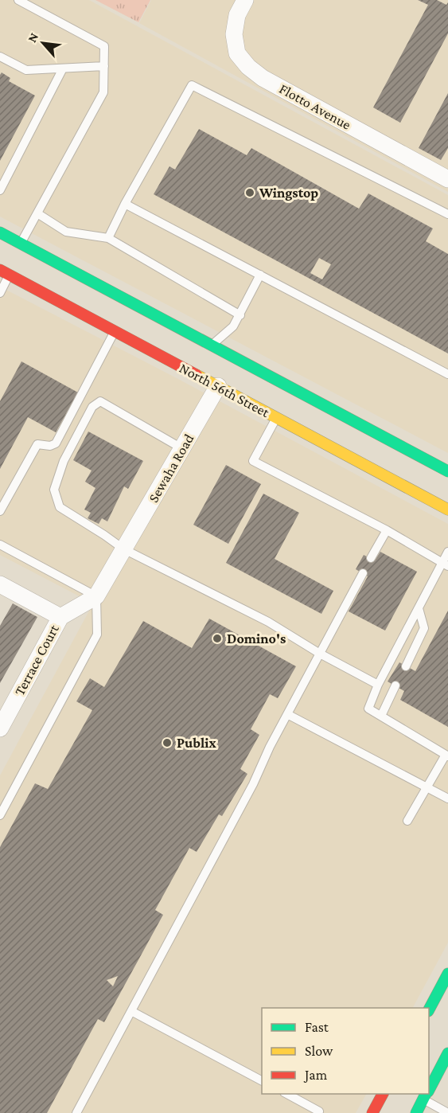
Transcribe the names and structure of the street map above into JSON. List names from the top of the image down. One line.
{"streets":{"main road":["North 56th Street"],"street":["Flotto Avenue","Sewaha Road","Terrace Court"]},"crossings":[["North 56th Street","Sewaha Road"],["Sewaha Road","Terrace Court"]],"places":["Wingstop","Domino's","Publix"],"legend":["Fast","Slow","Jam"],"north":"top left"}
